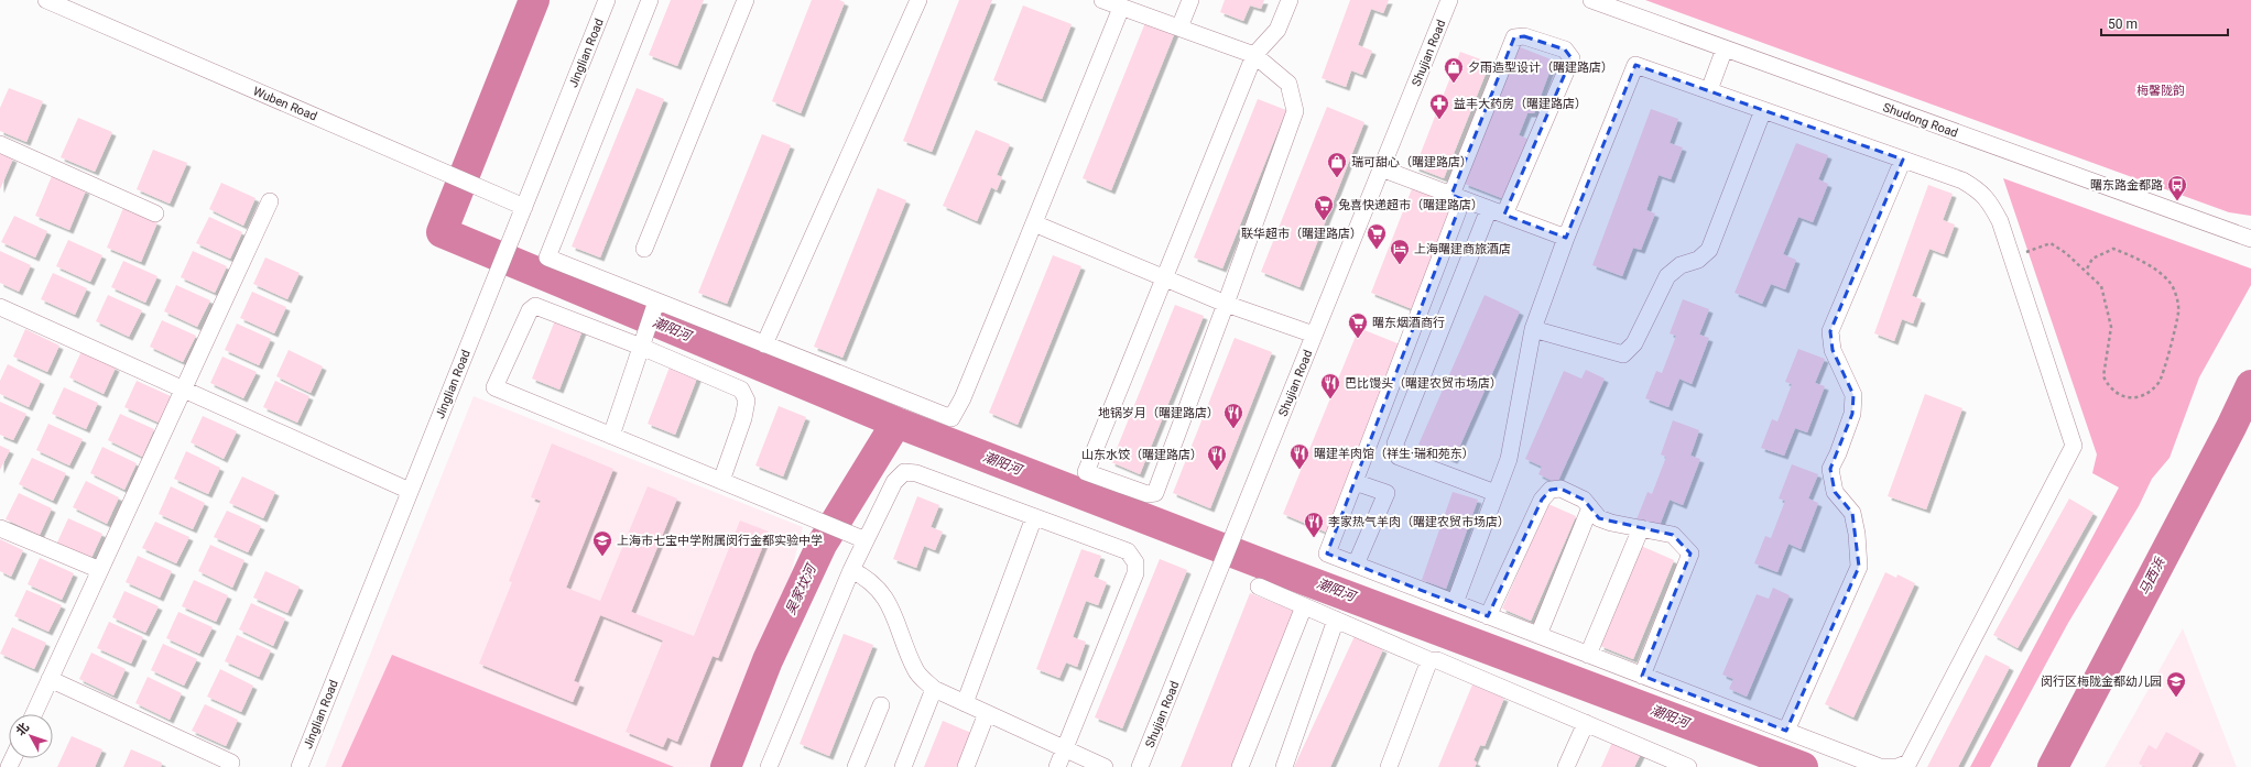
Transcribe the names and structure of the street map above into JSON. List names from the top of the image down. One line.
{"streets":{"street":["Jinglian Road","Shujian Road","Wuben Road","Shudong Road"]},"crossings":[["Jinglian Road","Wuben Road"]],"water":["潮阳河","马西浜","吴家坟河"],"parks":["梅馨陇韵"],"places":{"shop":["夕雨造型设计（曙建路店）","瑞可甜心（曙建路店）"],"pharmacy":["益丰大药房（曙建路店）"],"bus stop":["曙东路金都路"],"supermarket":["兔喜快递超市（曙建路店）","联华超市（曙建路店）","曙东烟酒商行"],"hotel":["上海曙建商旅酒店"],"restaurant":["巴比馒头（曙建农贸市场店）","地锅岁月（曙建路店）","曙建羊肉馆（祥生·瑞和苑东）","山东水饺（曙建路店）","李家热气羊肉（曙建农贸市场店）"],"school or university":["上海市七宝中学附属闵行金都实验中学","闵行区梅陇金都幼儿园"]},"scale_bar":"50 m","north":"top left"}
